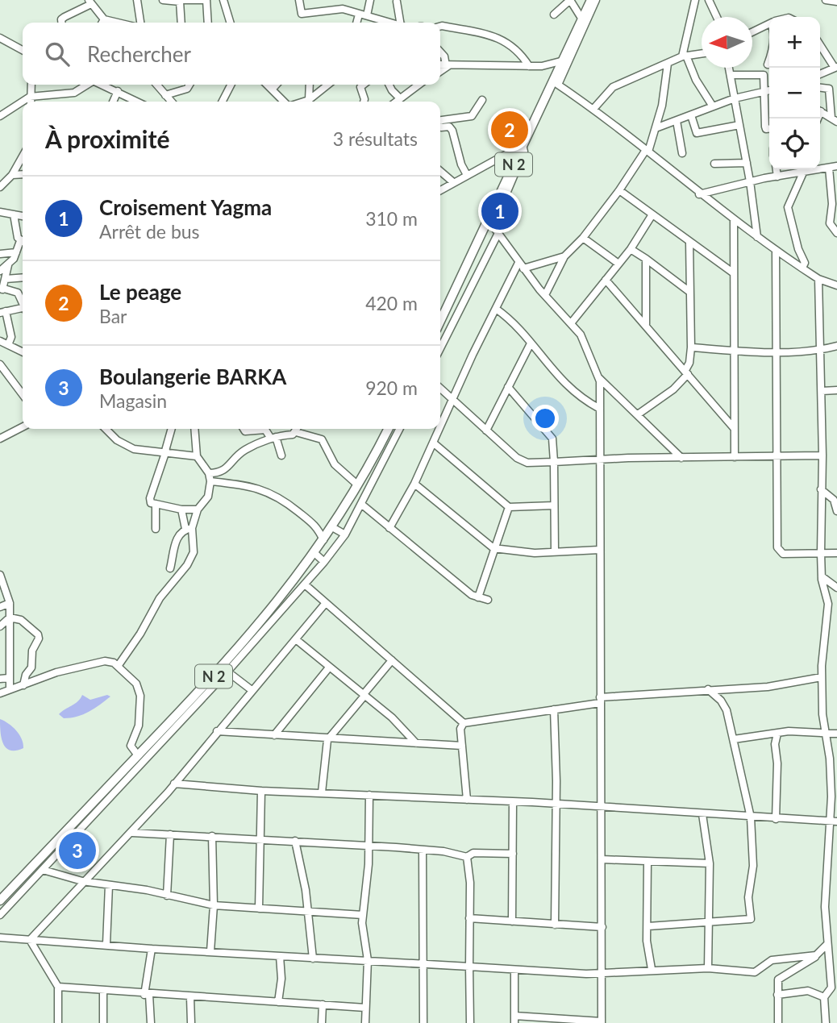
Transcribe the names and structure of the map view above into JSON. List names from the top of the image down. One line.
{"streets":{"main road":["N 2"]},"north":"left","page":{"map_buttons":["+","−"],"search":"Rechercher","heading":["À proximité","3 résultats"],"pins":["2","1","3"],"list":[{"mark":"1","name":"Croisement Yagma","note":"Arrêt de bus","value":"310 m"},{"mark":"2","name":"Le peage","note":"Bar","value":"420 m"},{"mark":"3","name":"Boulangerie BARKA","note":"Magasin","value":"920 m"}]}}
